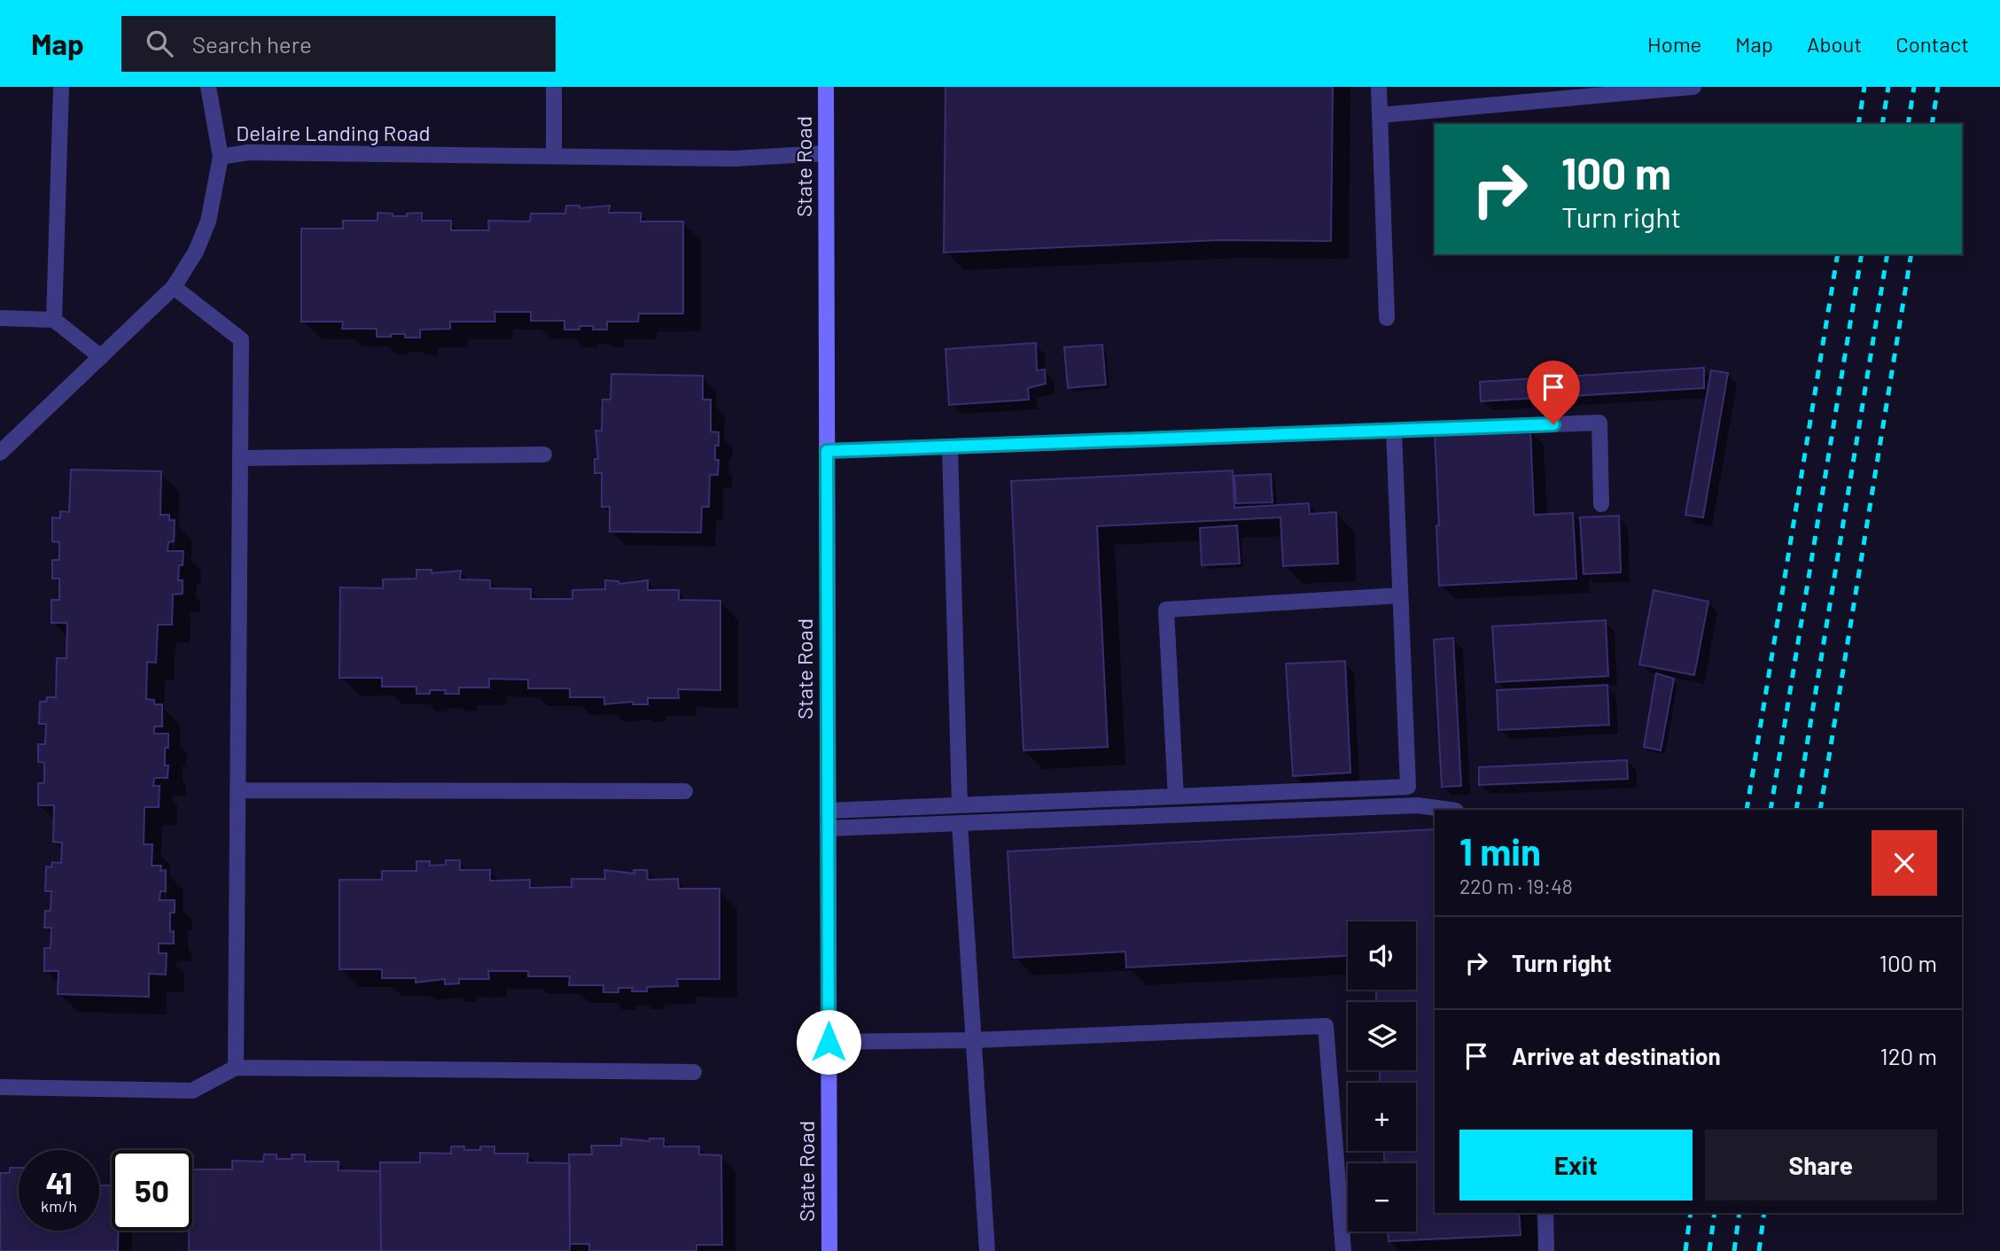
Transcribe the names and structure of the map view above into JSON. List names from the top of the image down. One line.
{"streets":{"main road":["State Road"],"street":["Delaire Landing Road"]},"crossings":[["Delaire Landing Road","State Road"]],"page":{"header":"Map","search":"Search here","nav":["Home","Map","About","Contact"],"turn":["100 m","Turn right"],"heading":["1 min","220 m · 19:48"],"list":[{"name":"Turn right","value":"100 m"},{"name":"Arrive at destination","value":"120 m"}],"map_buttons":["+","−"],"buttons":["Exit","Share"],"speed":"41 km/h","limit":"50"}}
